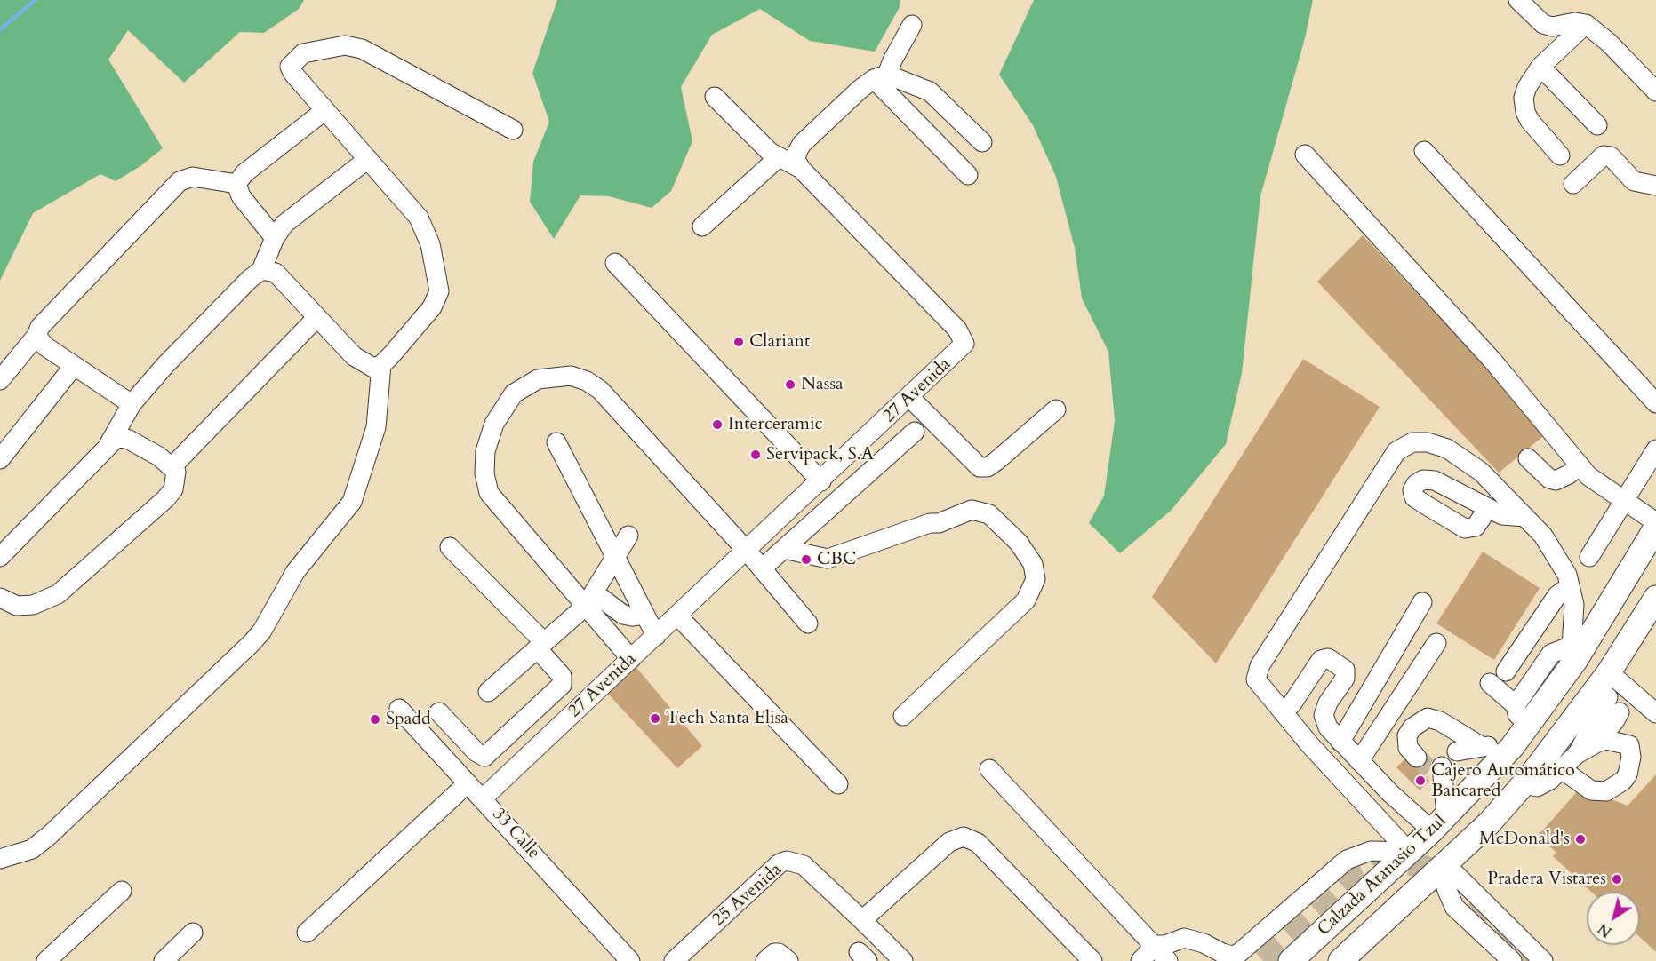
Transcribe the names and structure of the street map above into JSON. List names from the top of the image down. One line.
{"streets":{"main road":["Calzada Atanasio Tzul"],"street":["27 Avenida","33 Calle","25 Avenida"]},"crossings":[["27 Avenida","33 Calle"]],"places":["Clariant","Nassa","Interceramic","Servipack, S.A","CBC","Tech Santa Elisa","Spadd","Cajero Automático Bancared","McDonald's","Pradera Vistares"],"north":"bottom left"}
